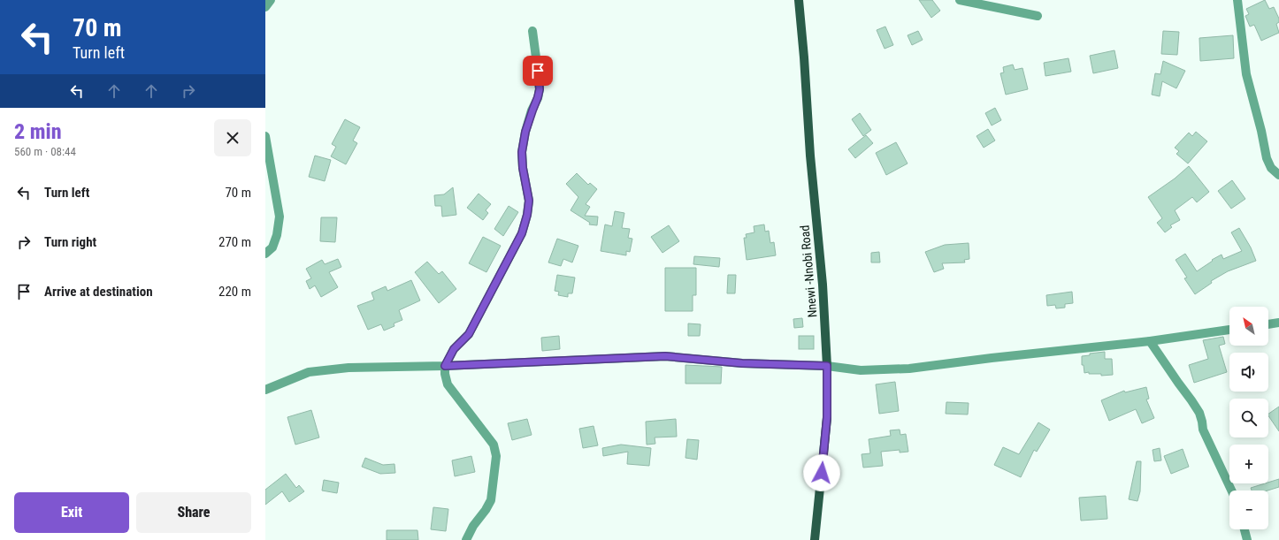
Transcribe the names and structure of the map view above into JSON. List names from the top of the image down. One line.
{"streets":{"main road":["Nnewi -Nnobi Road"]},"north":"top left","page":{"turn":["70 m","Turn left"],"heading":["2 min","560 m · 08:44"],"list":[{"name":"Turn left","value":"70 m"},{"name":"Turn right","value":"270 m"},{"name":"Arrive at destination","value":"220 m"}],"map_buttons":["+","−"],"buttons":["Exit","Share"]}}
